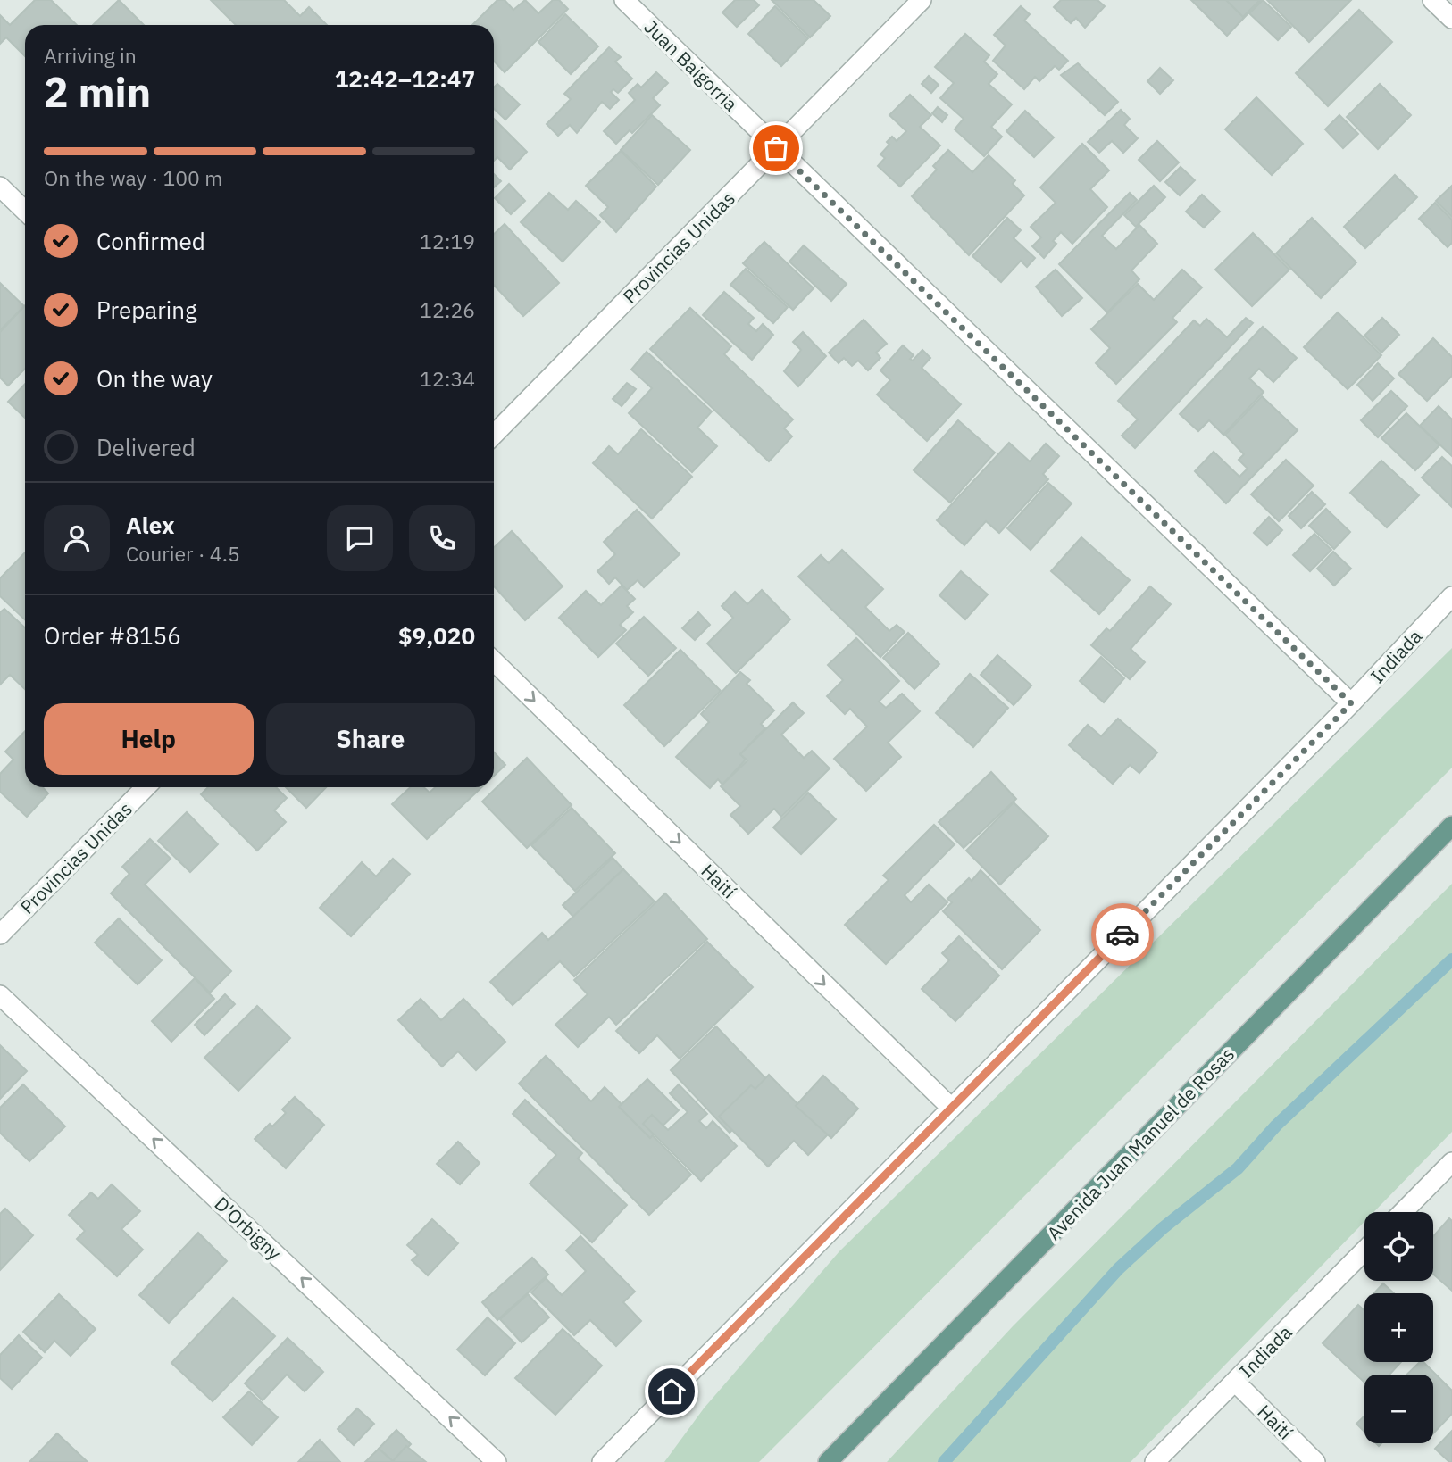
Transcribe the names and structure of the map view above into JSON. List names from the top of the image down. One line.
{"streets":{"main road":["Avenida Juan Manuel de Rosas"],"street":["Juan Baigorria","Provincias Unidas","Indiada","Haití","D'Orbigny"]},"crossings":[["Juan Baigorria","Provincias Unidas"],["Juan Baigorria","Indiada"],["Indiada","Haití"]],"one_way":["Haití","D'Orbigny"],"page":{"heading":["2 min","Arriving in","12:42–12:47"],"panel":["Alex","Courier · 4.5","Order #8156","$9,020"],"bar":"On the way · 100 m","list":[["Confirmed","12:19"],["Preparing","12:26"],["On the way","12:34"],"Delivered"],"buttons":["Help","Share"],"map_buttons":["+","−"]}}
